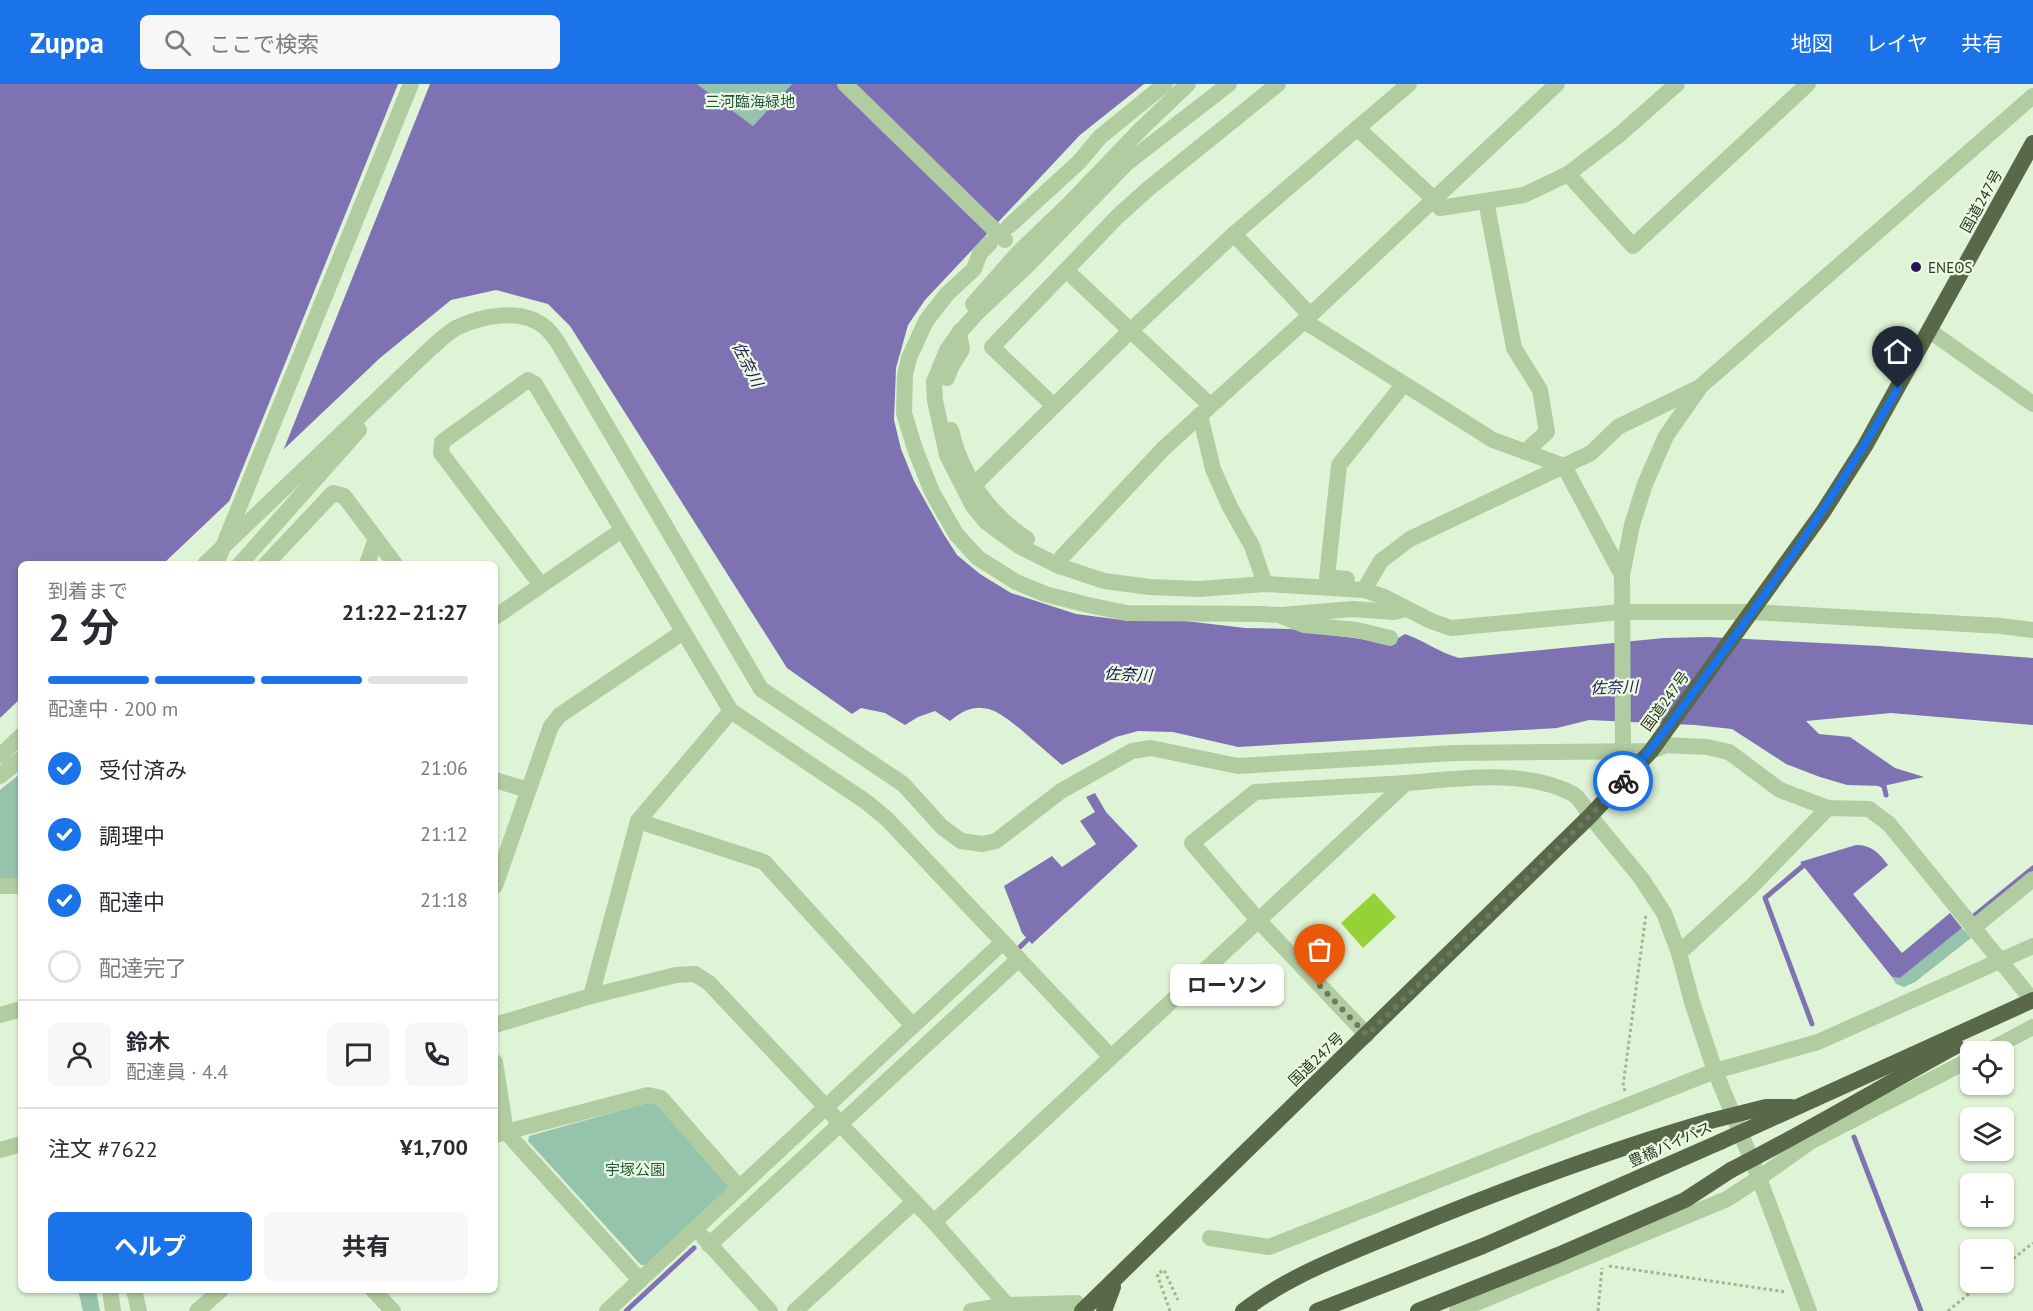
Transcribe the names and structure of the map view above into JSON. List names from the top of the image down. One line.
{"streets":{"highway":["国道247号","豊橋バイパス"]},"water":["佐奈川"],"parks":["三河臨海緑地","宇塚公園"],"places":["ENEOS","ローソン"],"page":{"header":"Zuppa","search":"ここで検索","nav":["地図","レイヤ","共有"],"heading":["2 分","到着まで","21:22–21:27"],"panel":["鈴木","配達員 · 4.4","注文 #7622","¥1,700"],"bar":"配達中 · 200 m","list":[["受付済み","21:06"],["調理中","21:12"],["配達中","21:18"],"配達完了"],"bubble":"ローソン","map_buttons":["+","−"],"buttons":["ヘルプ","共有"]}}
